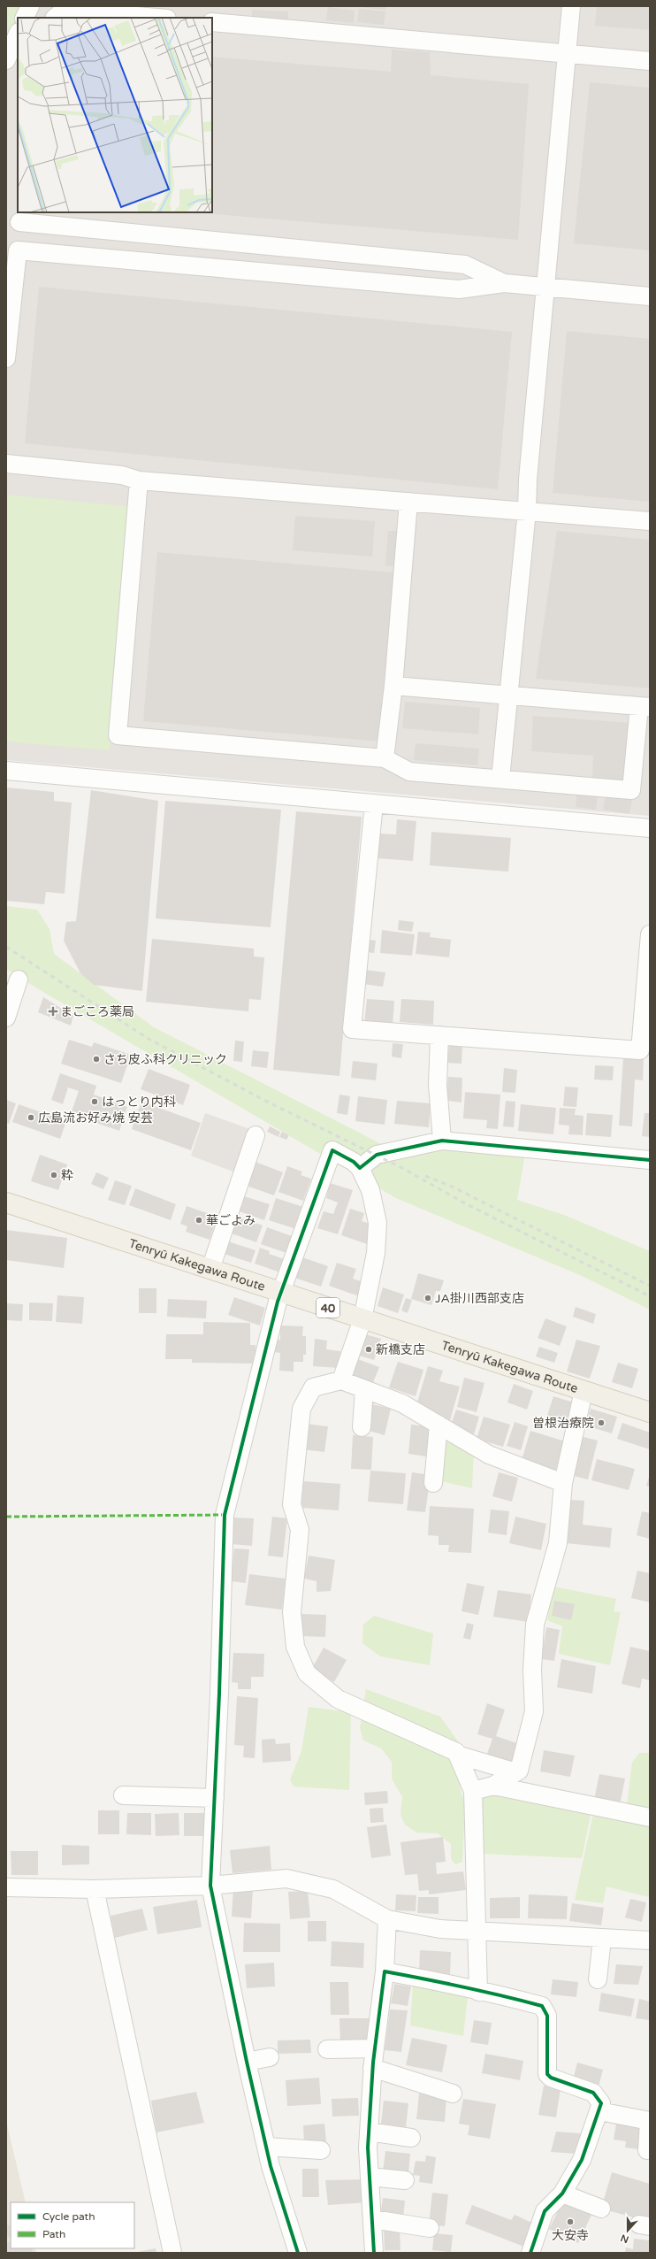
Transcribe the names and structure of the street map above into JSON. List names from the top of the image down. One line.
{"streets":{"main road":["Tenryū Kakegawa Route","40"]},"places":{"health":["まごころ薬局"],"other":["さち皮ふ科クリニック","はっとり内科","広島流お好み焼 安芸","粋","華ごよみ","JA掛川西部支店","新橋支店","曽根治療院","大安寺"]},"legend":["Cycle path","Path"],"north":"bottom"}
